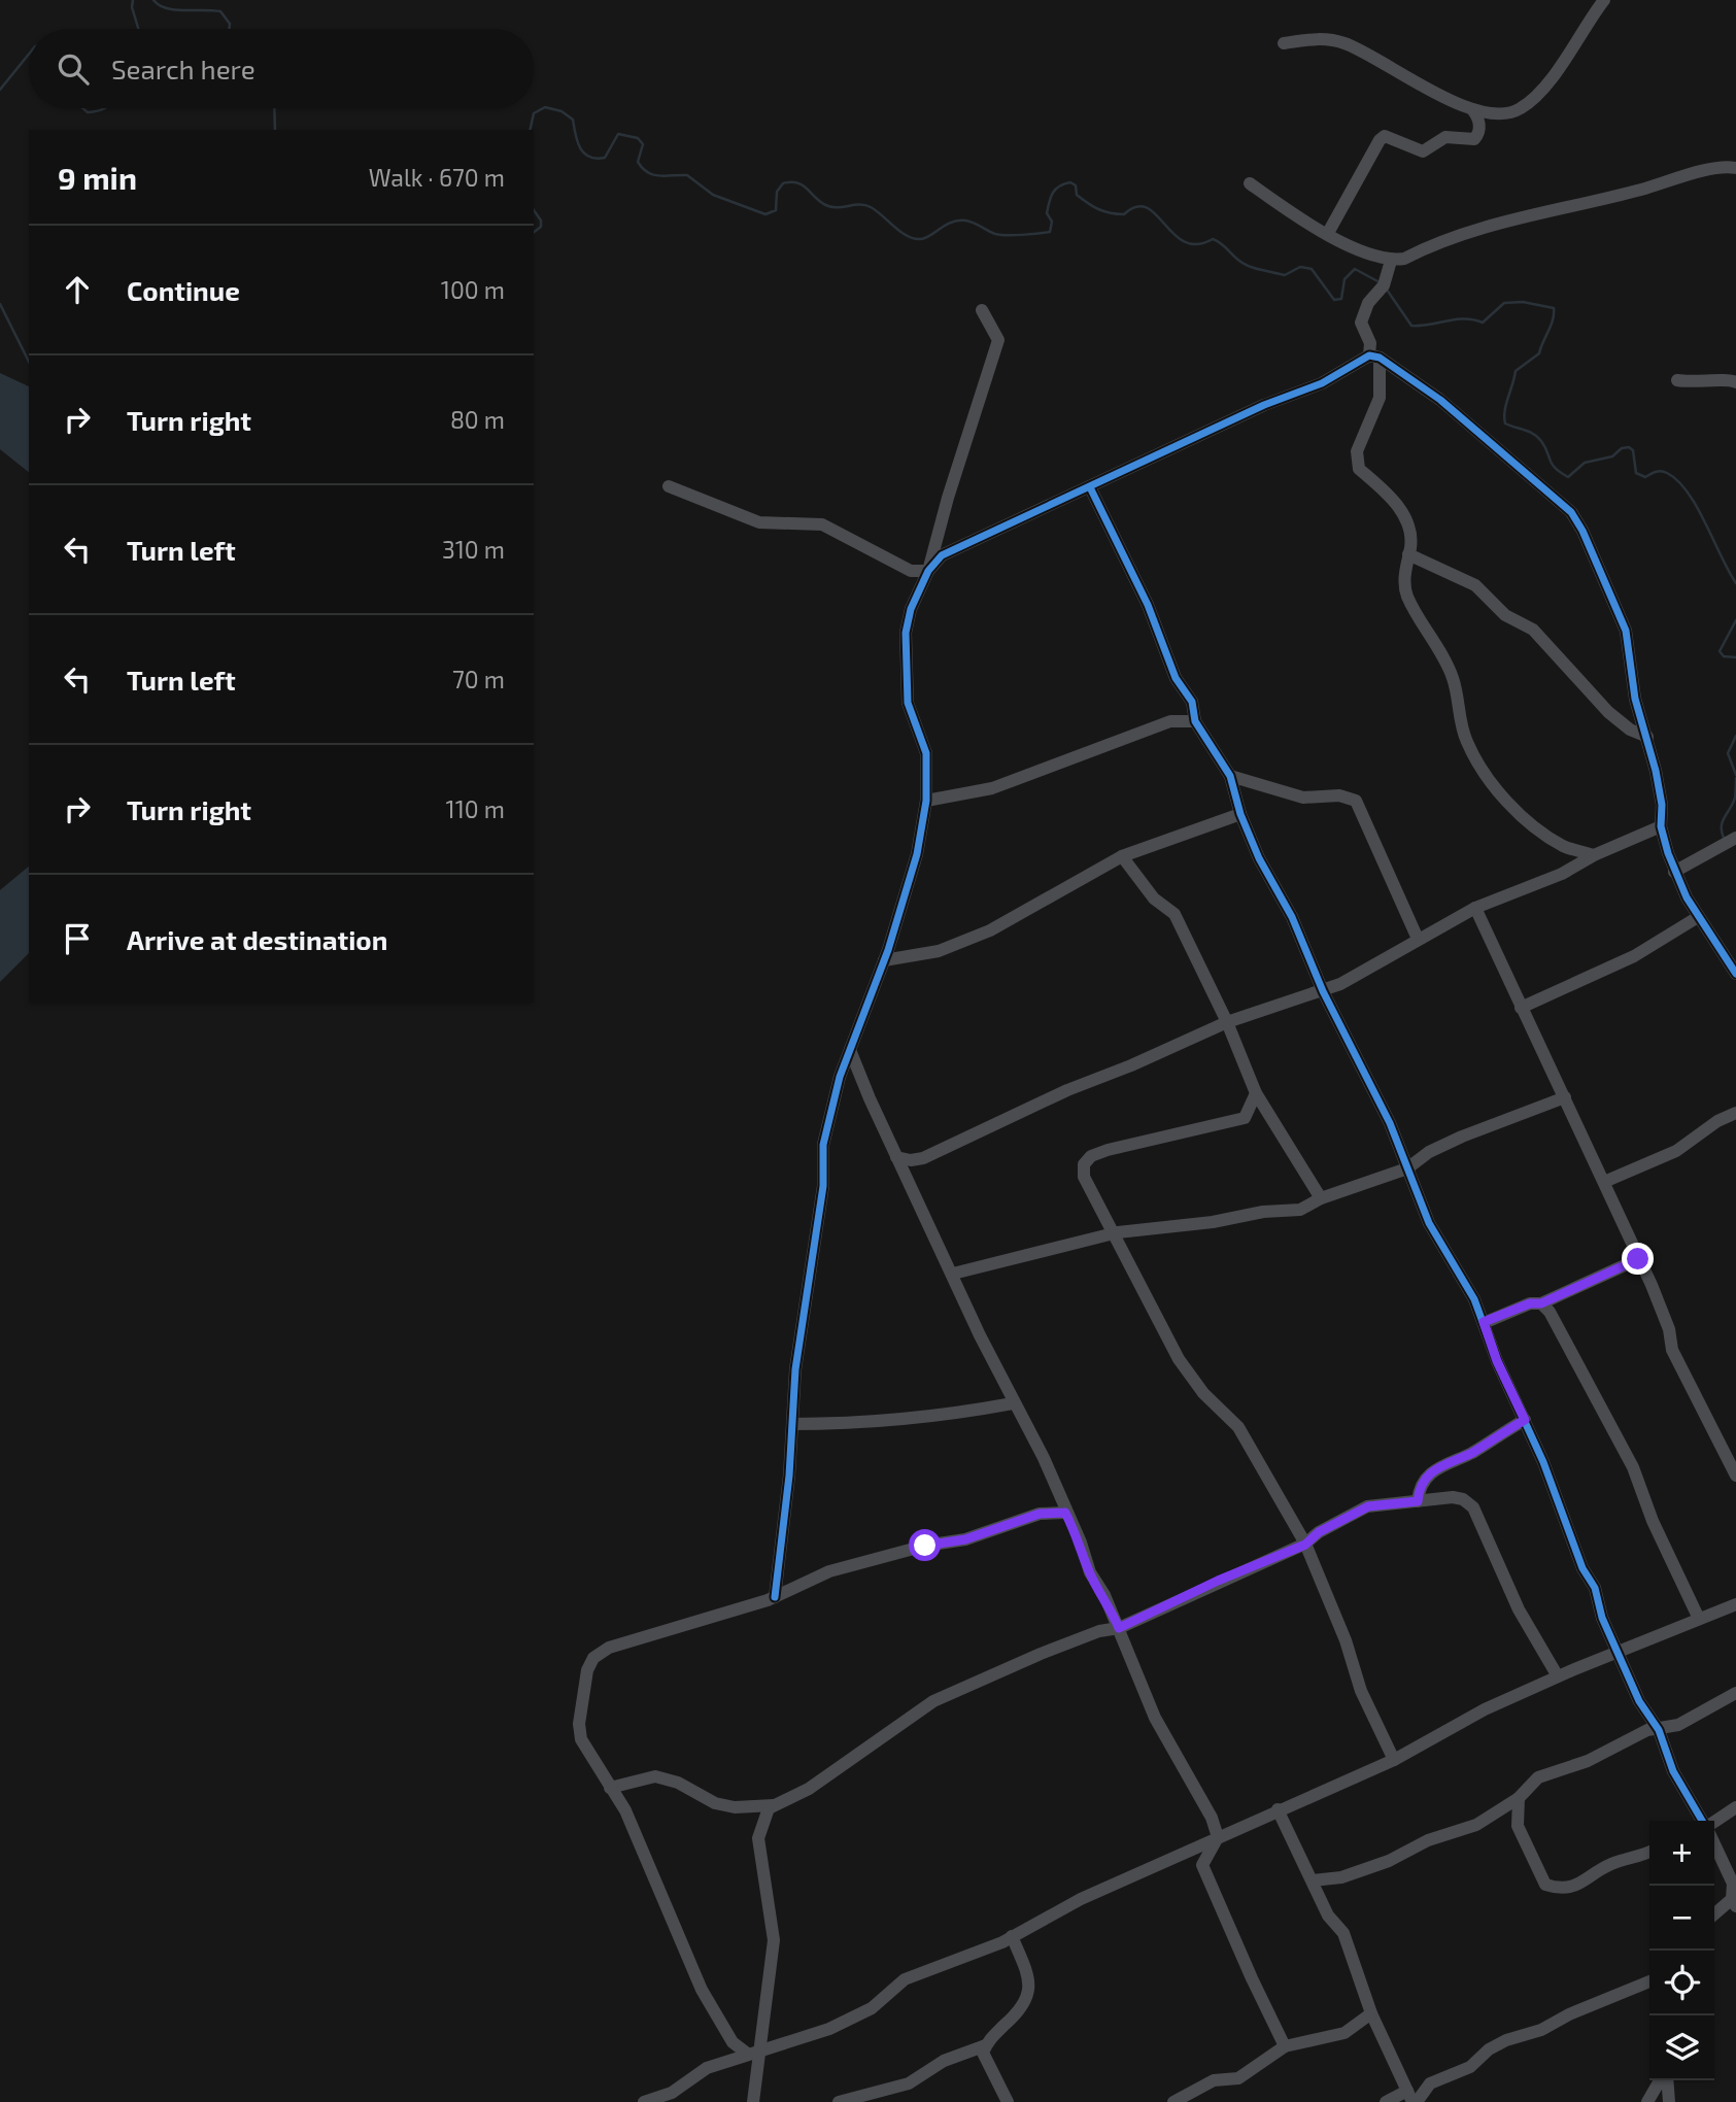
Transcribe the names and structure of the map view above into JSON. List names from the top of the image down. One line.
{"page":{"search":"Search here","heading":["9 min","Walk · 670 m"],"list":[["Continue","100 m"],["Turn right","80 m"],["Turn left","310 m"],["Turn left","70 m"],["Turn right","110 m"],"Arrive at destination"],"map_buttons":["+","−"]}}
